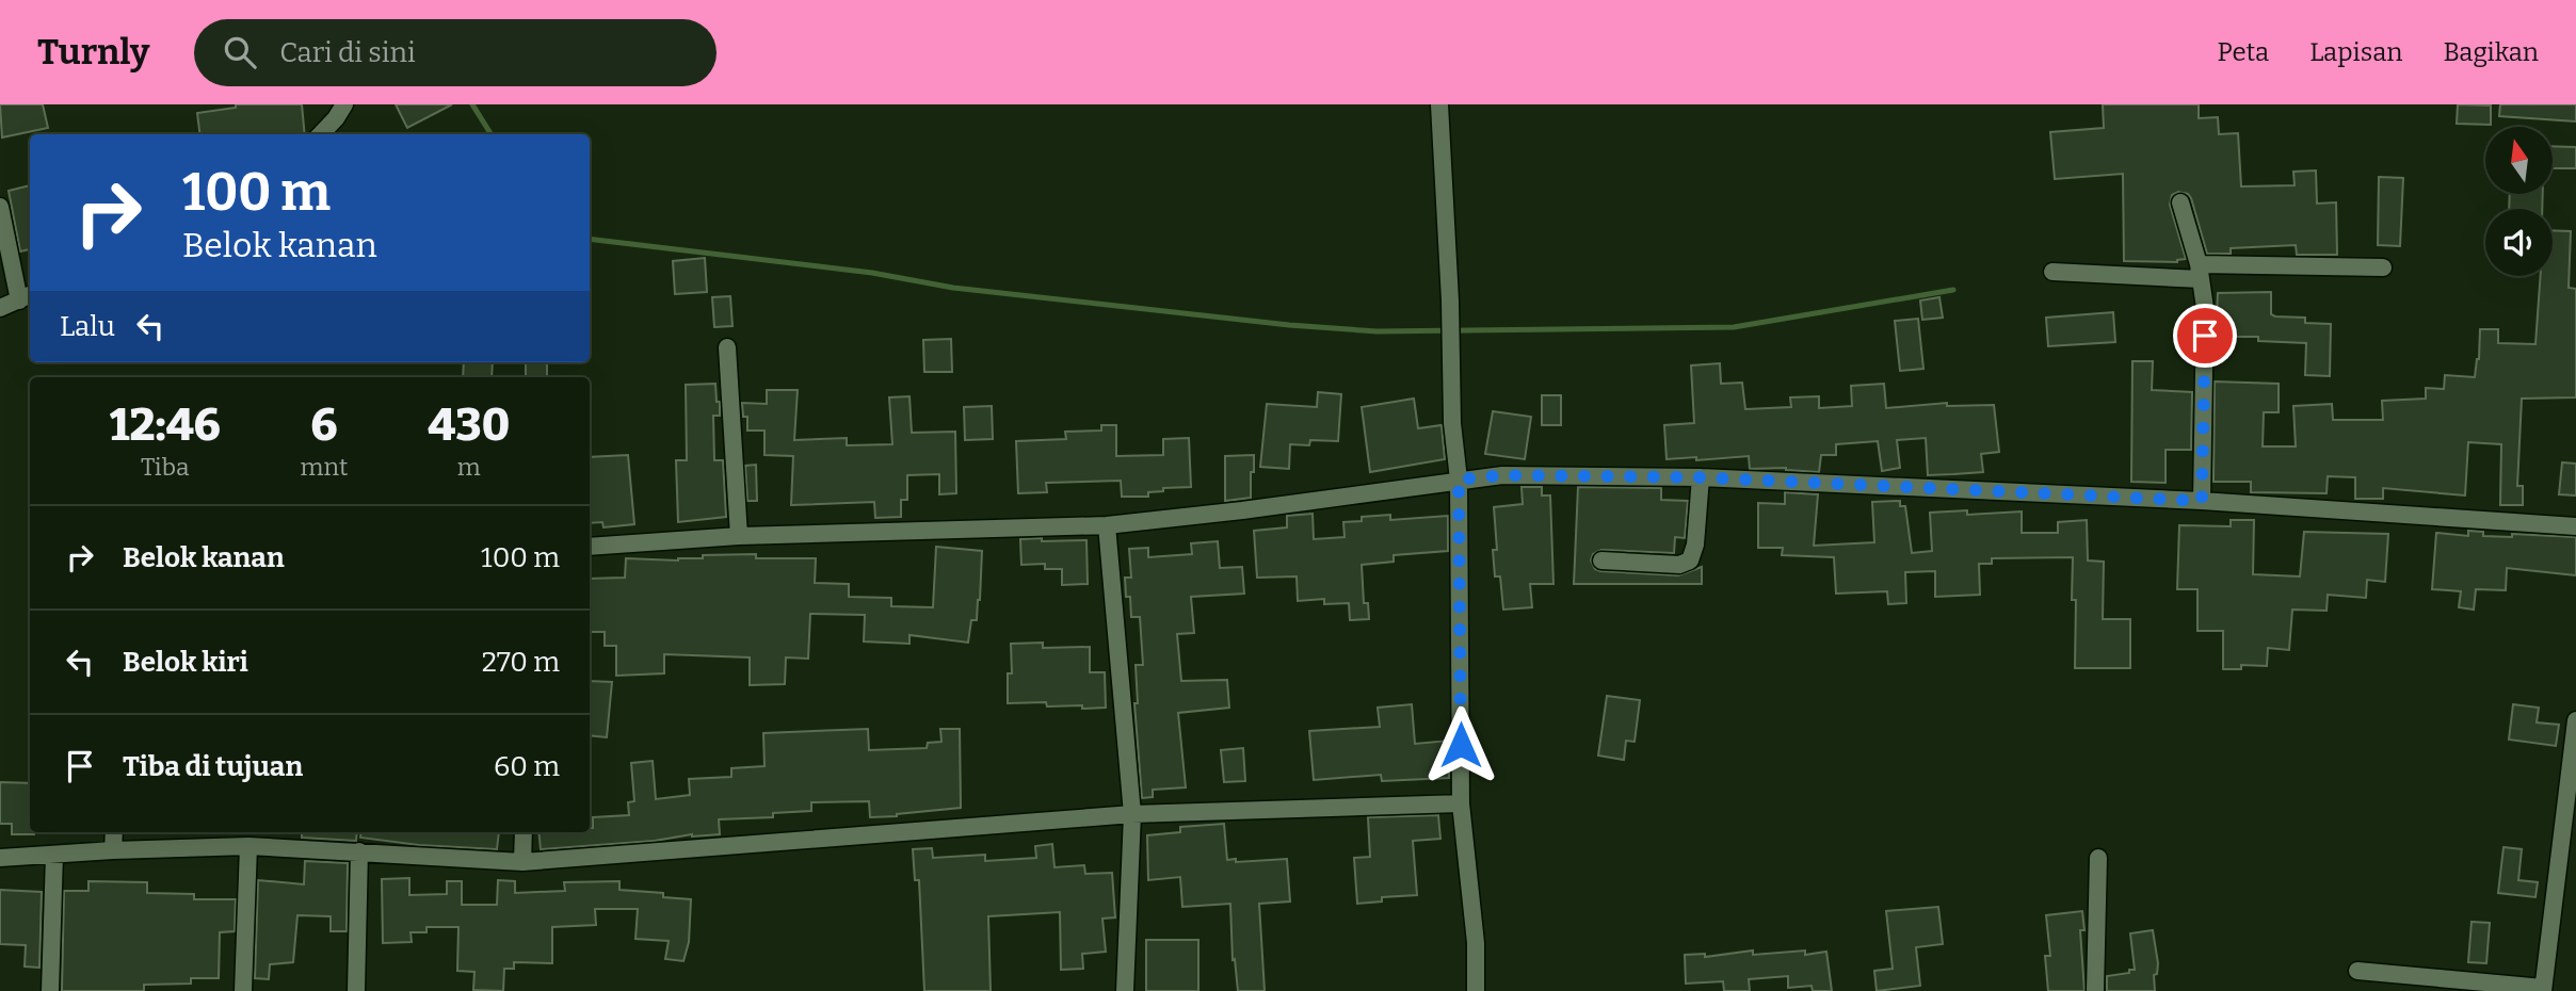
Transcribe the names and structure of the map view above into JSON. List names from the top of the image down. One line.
{"north":"top","page":{"header":"Turnly","search":"Cari di sini","nav":["Peta","Lapisan","Bagikan"],"turn":["100 m","Belok kanan"],"then":"Lalu","eta":["12:46","Tiba","6","mnt","430","m"],"list":[{"name":"Belok kanan","value":"100 m"},{"name":"Belok kiri","value":"270 m"},{"name":"Tiba di tujuan","value":"60 m"}]}}
